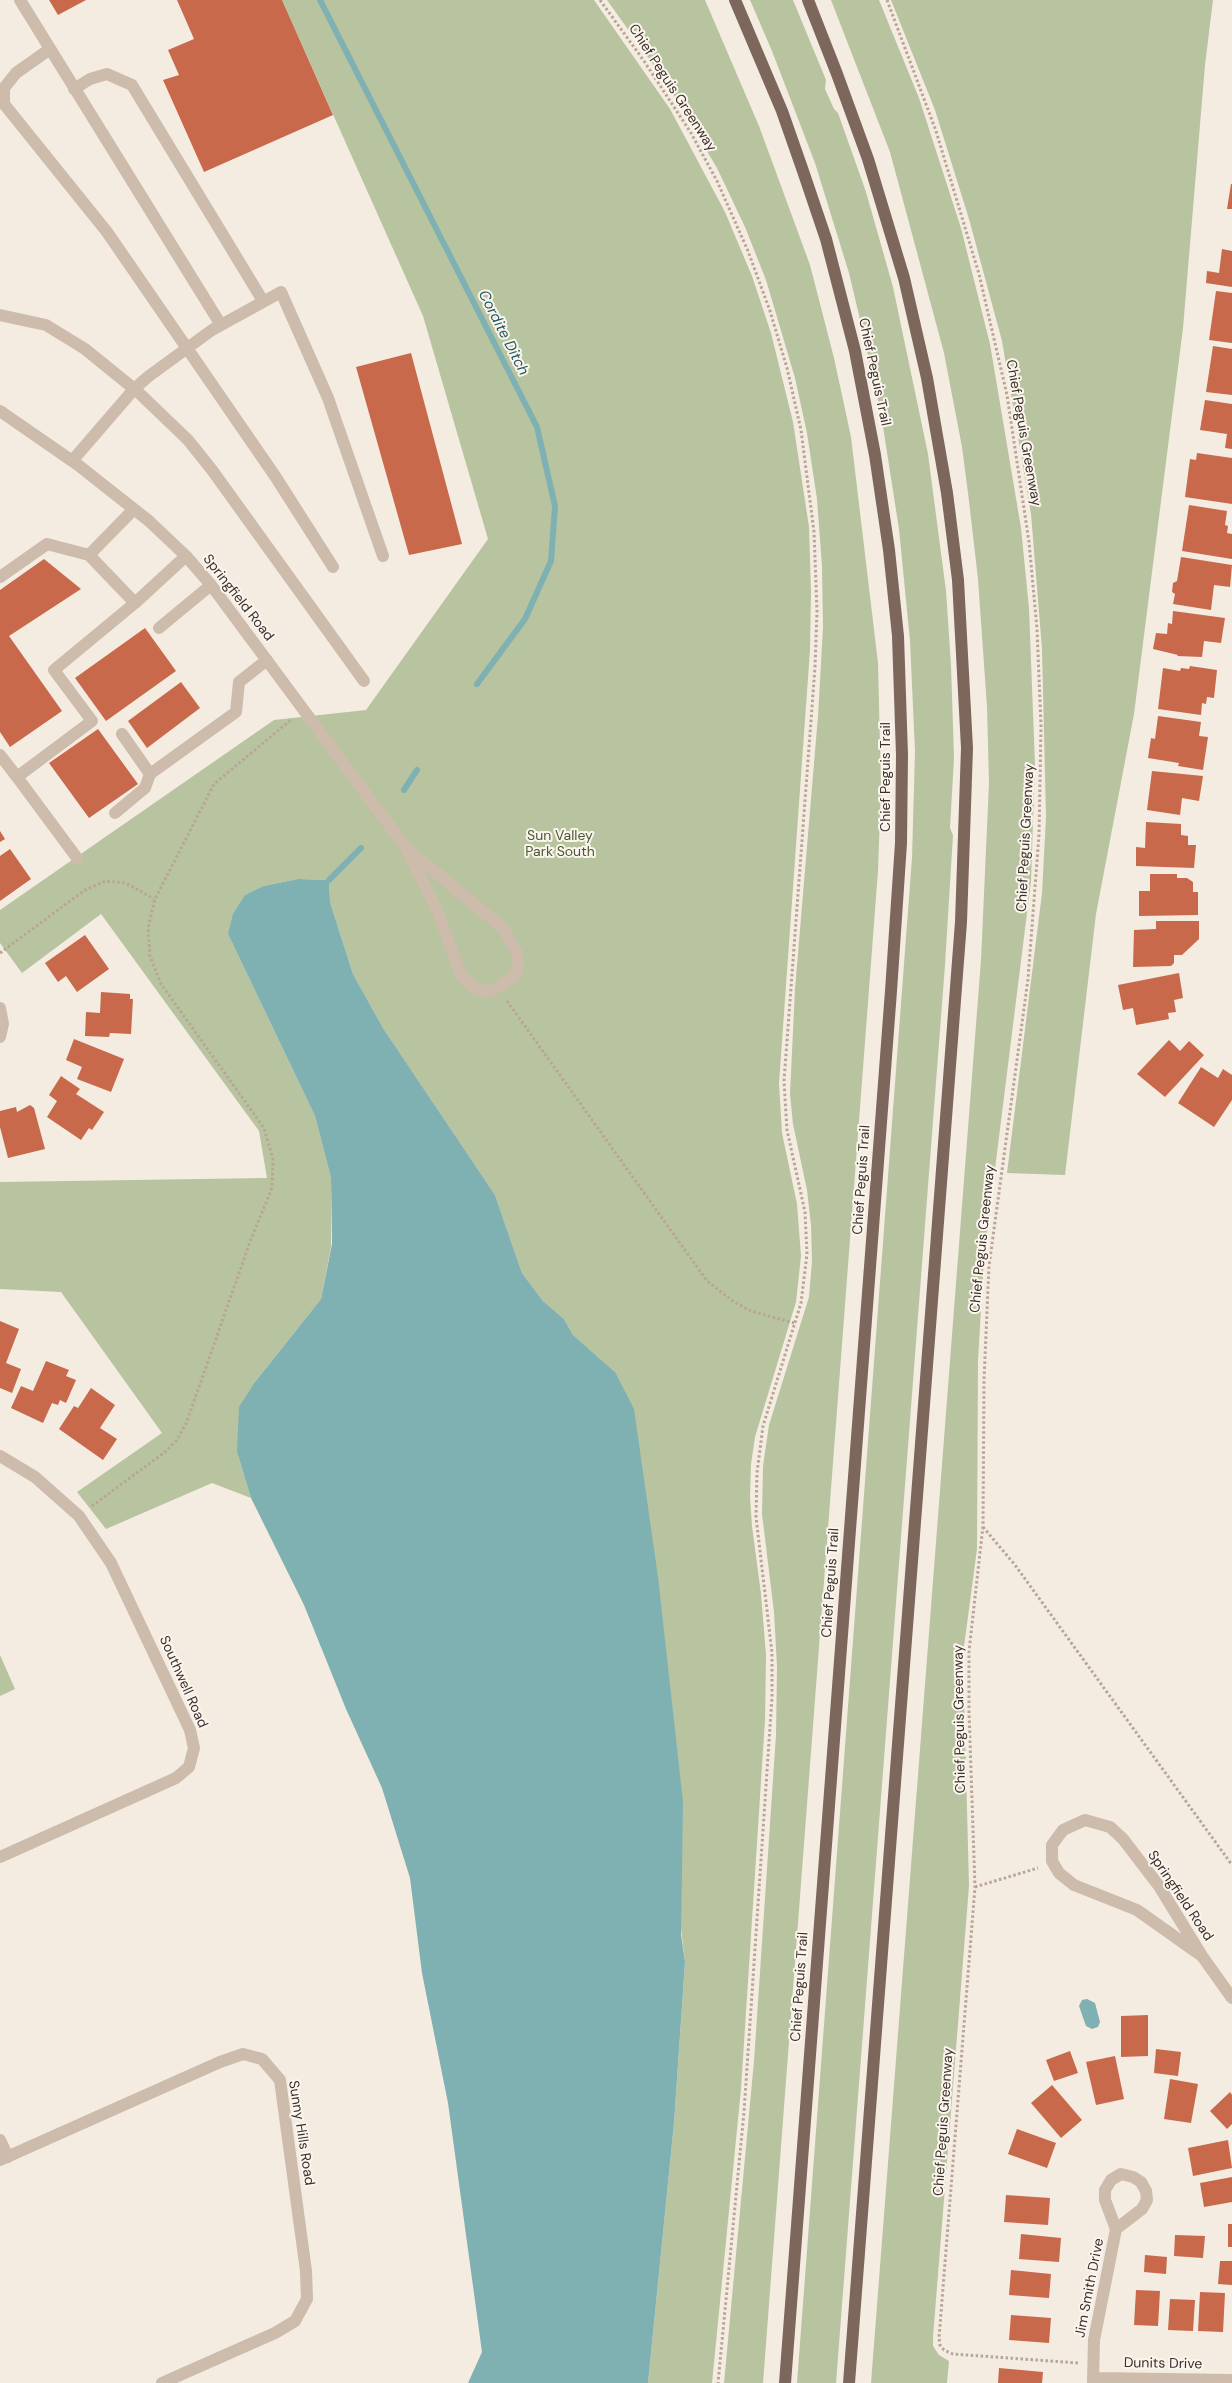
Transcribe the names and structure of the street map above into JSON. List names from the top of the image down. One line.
{"streets":{"main road":["Chief Peguis Trail"],"street":["Springfield Road","Southwell Road","Sunny Hills Road","Jim Smith Drive","Dunits Drive"],"path":["Chief Peguis Greenway"]},"crossings":[["Chief Peguis Greenway","Jim Smith Drive"],["Jim Smith Drive","Dunits Drive"]],"water":["Cordite Ditch"],"parks":["Sun Valley Park South"]}
